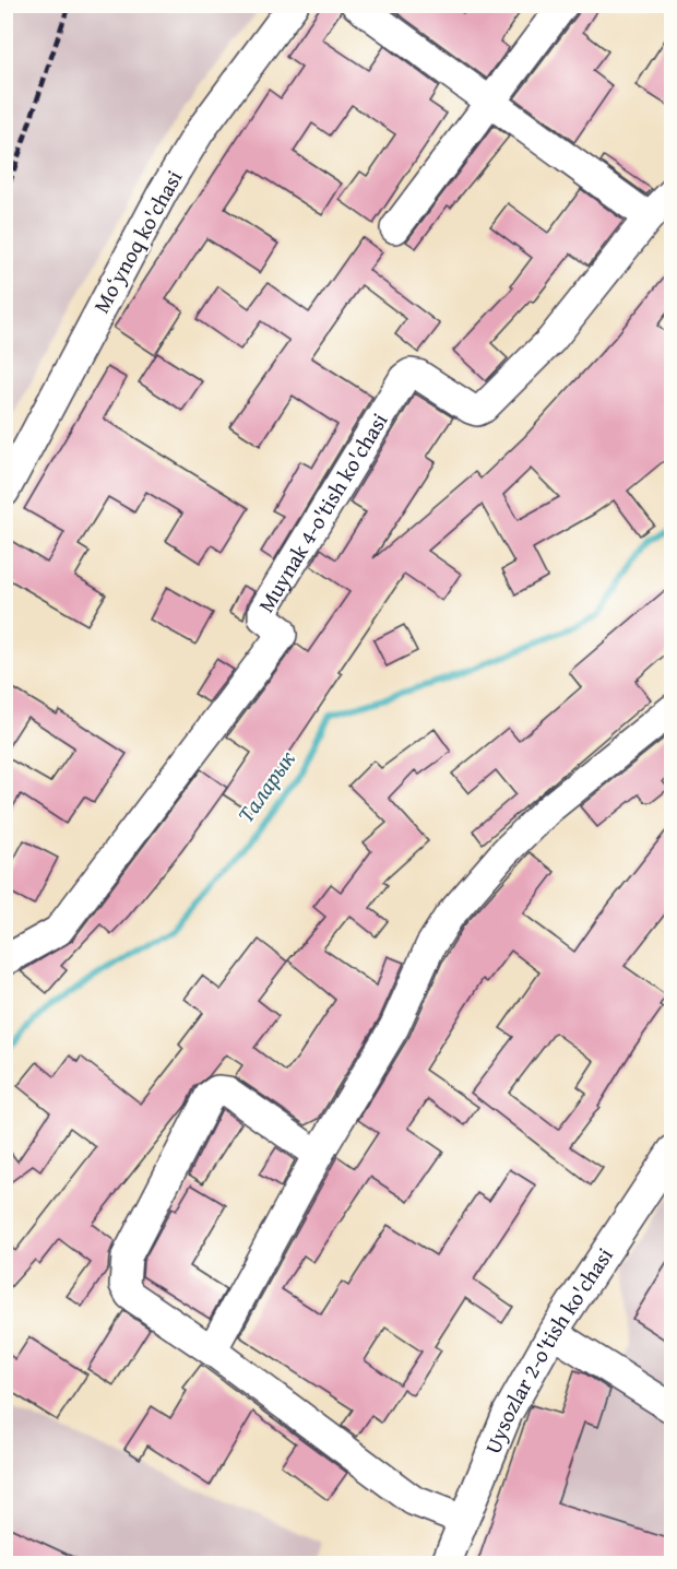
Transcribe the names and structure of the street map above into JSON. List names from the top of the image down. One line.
{"streets":{"street":["Moʻynoq ko'chasi","Muynak 4-o'tish ko'chasi","Uysozlar 2-o'tish ko'chasi"]},"water":["Таларык"]}
